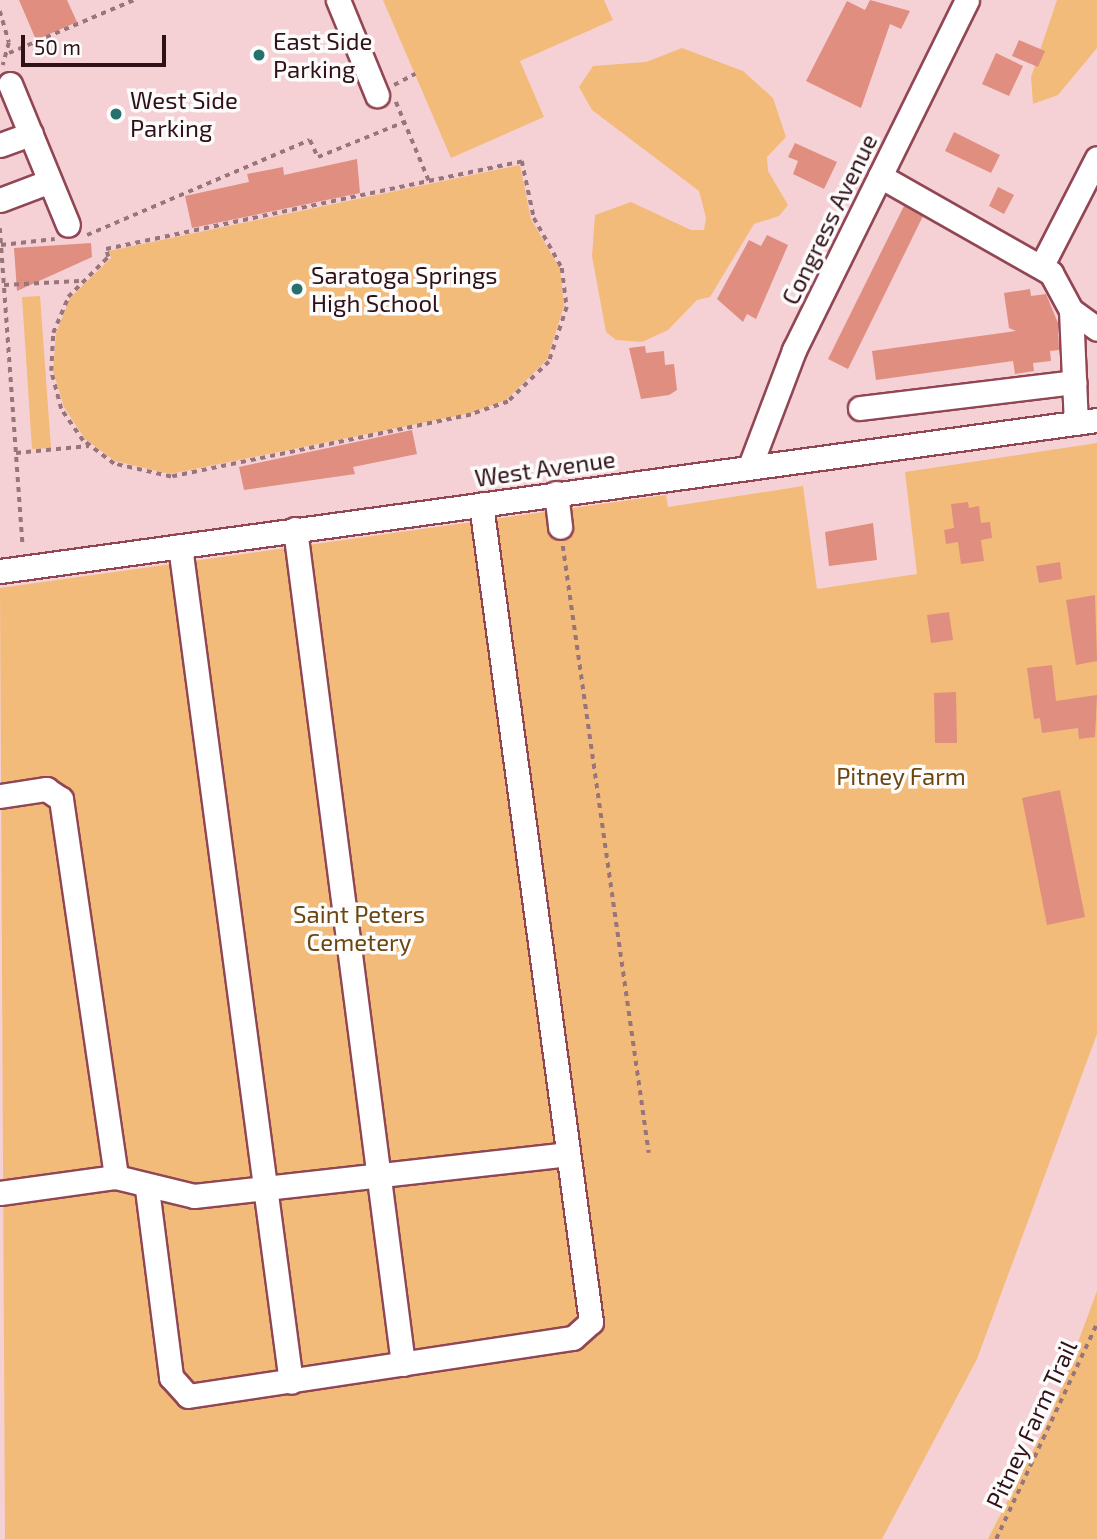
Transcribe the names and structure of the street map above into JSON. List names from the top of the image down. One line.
{"streets":{"street":["Congress Avenue","West Avenue"],"path":["Pitney Farm Trail"]},"crossings":[["Congress Avenue","West Avenue"]],"parks":["Pitney Farm","Saint Peters Cemetery"],"places":["East Side Parking","West Side Parking","Saratoga Springs High School"],"scale_bar":"50 m"}
